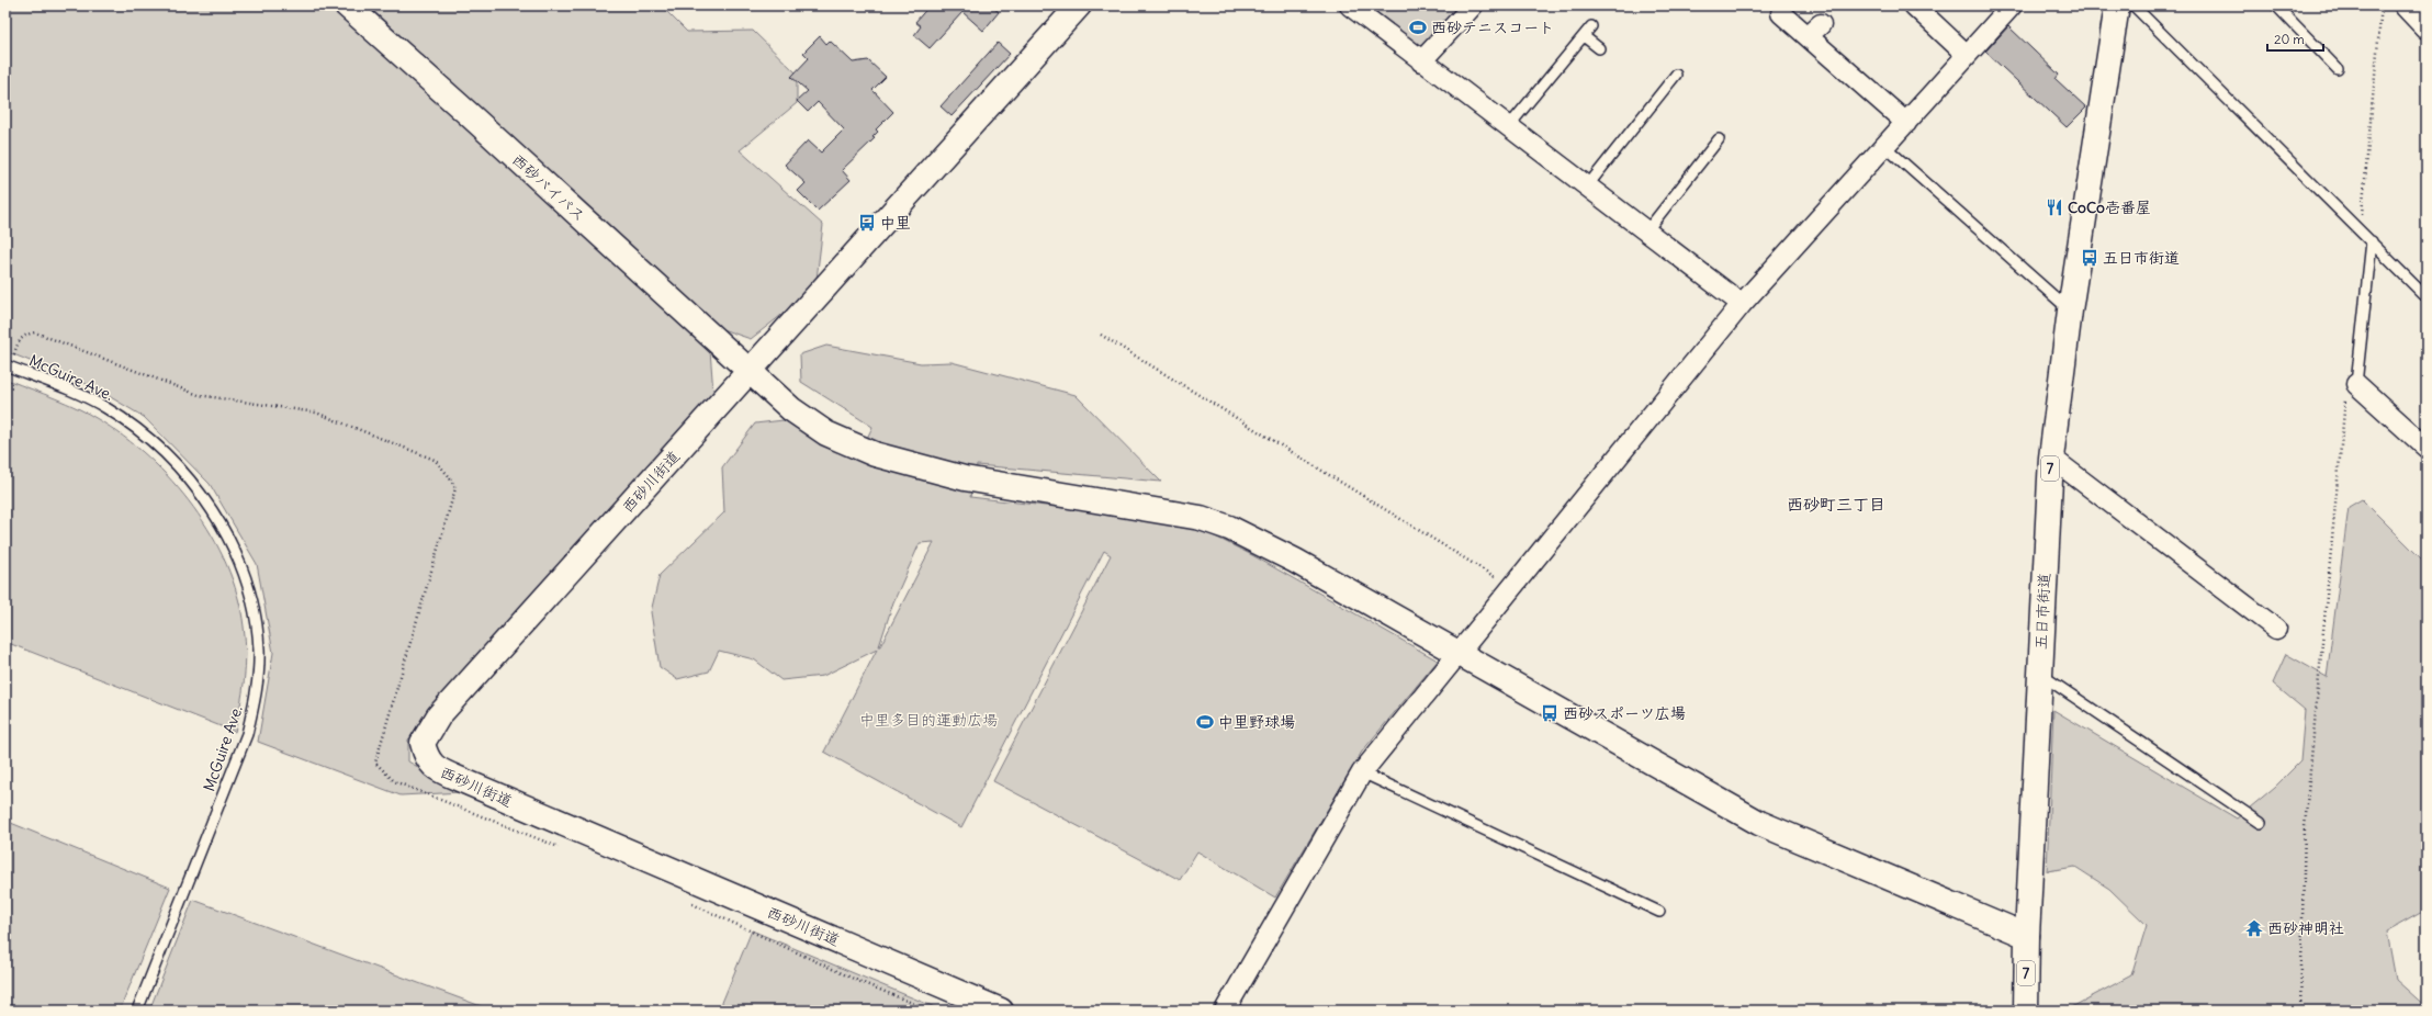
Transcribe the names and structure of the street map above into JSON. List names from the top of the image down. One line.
{"streets":{"street":["西砂バイパス","7","西砂川街道","五日市街道"],"lane":["McGuire Ave."]},"crossings":[["西砂バイパス","西砂川街道"],["西砂バイパス","五日市街道"]],"districts":["西砂町三丁目"],"parks":["中里多目的運動広場"],"places":{"sports":["西砂テニスコート","中里野球場"],"restaurant":["CoCo壱番屋"],"bus stop":["中里","五日市街道","西砂スポーツ広場"],"temple":["西砂神明社"]},"scale_bar":"20 m"}
